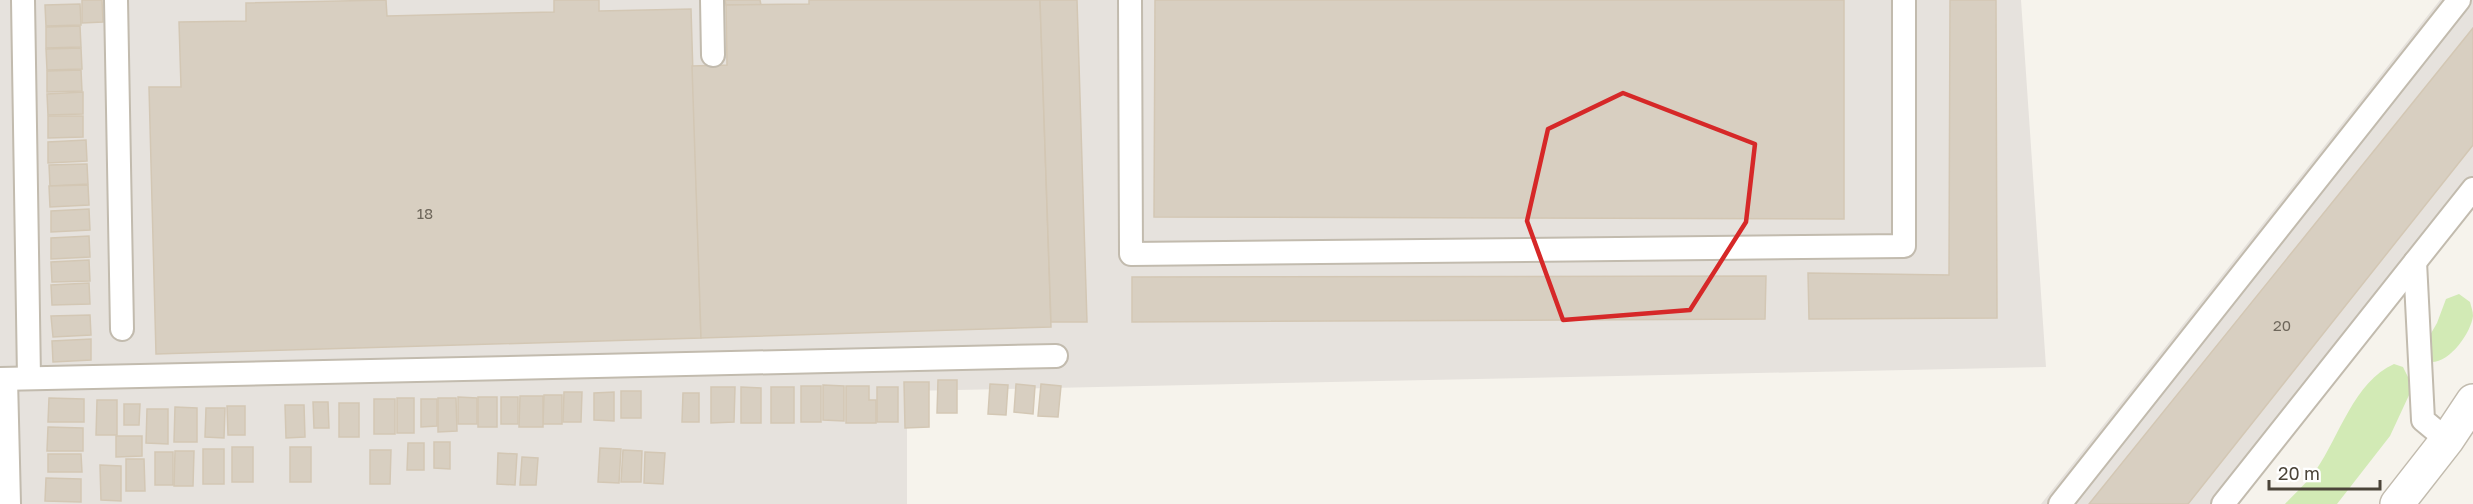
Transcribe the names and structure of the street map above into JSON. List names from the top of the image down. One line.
{"house_numbers":["18","20"],"scale_bar":"20 m"}
